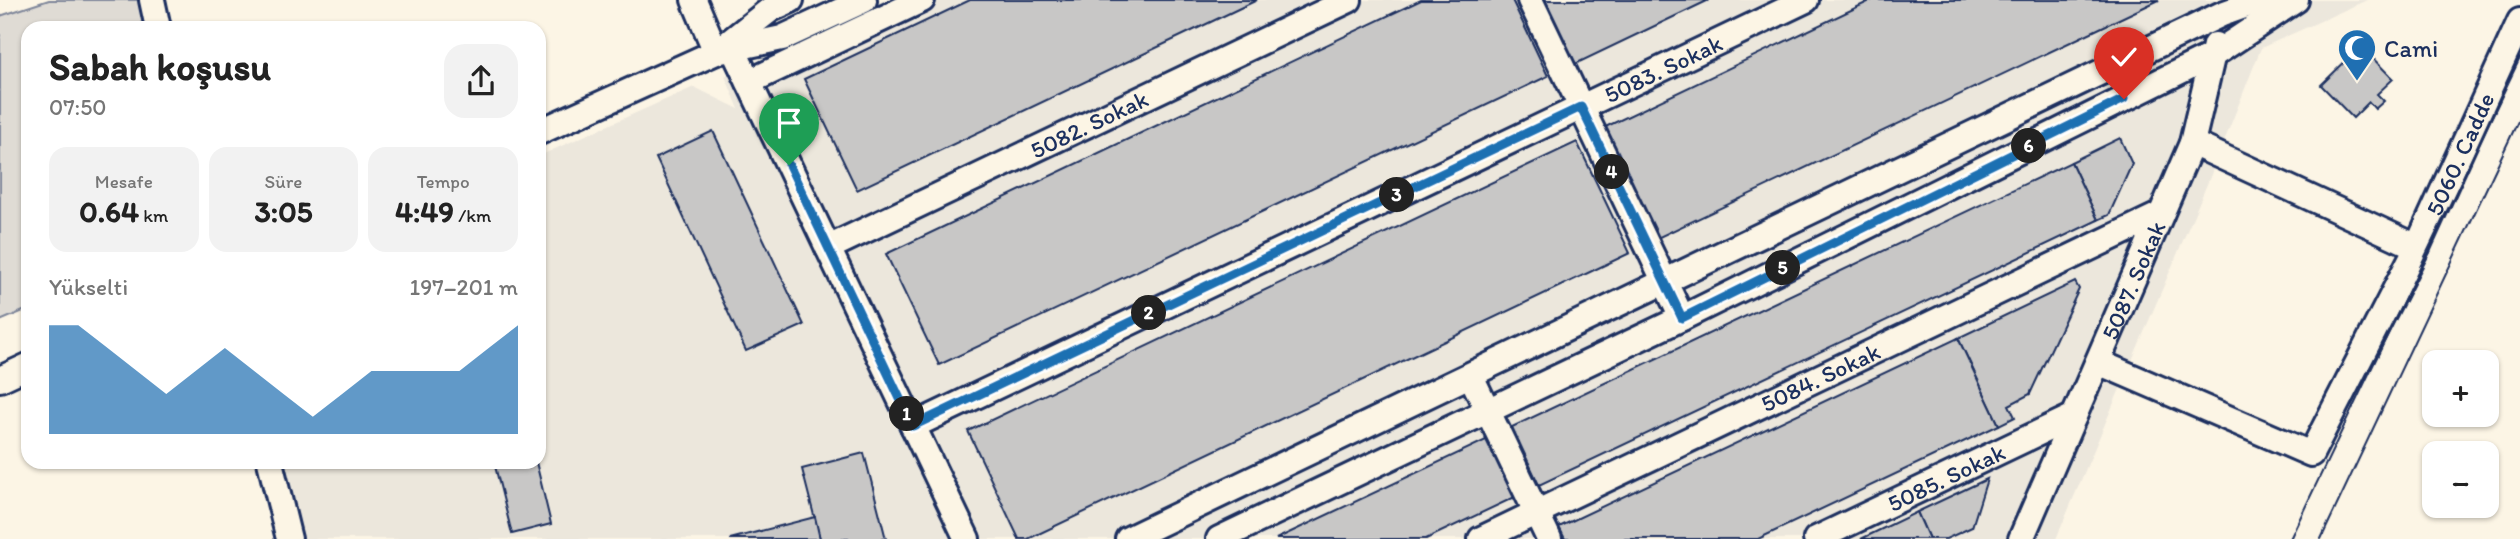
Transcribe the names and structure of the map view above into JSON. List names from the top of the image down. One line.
{"streets":{"street":["5083. Sokak","5082. Sokak","5060. Cadde","5087. Sokak","5084. Sokak","5085. Sokak"]},"crossings":[["5060. Cadde","5087. Sokak"],["5087. Sokak","5084. Sokak"],["5087. Sokak","5085. Sokak"]],"places":{"mosque":["Cami"]},"page":{"heading":["Sabah koşusu","07:50"],"pins":["6","4","3","5","2","1"],"stats":[["Mesafe","0.64 km"],["Süre","3:05"],["Tempo","4:49 /km"]],"chart":["Yükselti","197–201 m"],"map_buttons":["+","−"]}}
